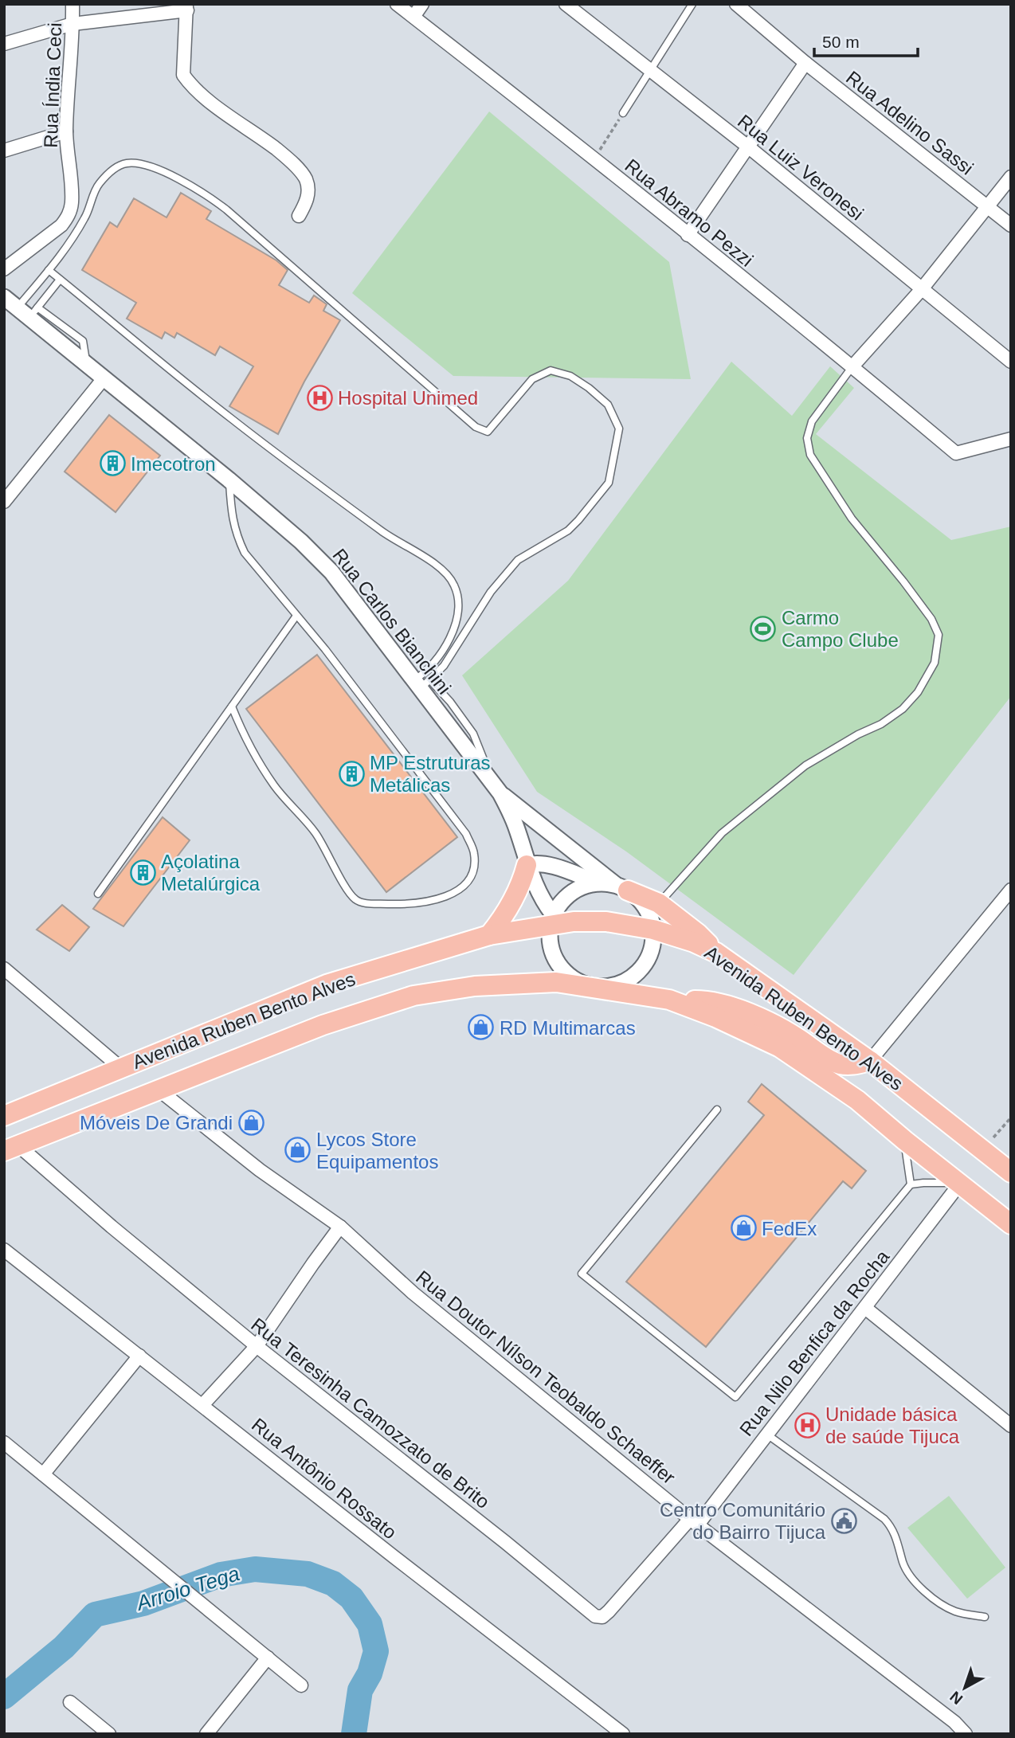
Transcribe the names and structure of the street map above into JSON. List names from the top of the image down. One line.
{"streets":{"main road":["Avenida Ruben Bento Alves"],"street":["Rua Índia Ceci","Rua Adelino Sassi","Rua Luiz Veronesi","Rua Abramo Pezzi","Rua Carlos Bianchini","Rua Nilo Benfica da Rocha","Rua Doutor Nílson Teobaldo Schaeffer","Rua Teresinha Camozzato de Brito","Rua Antônio Rossato"]},"crossings":[["Rua Carlos Bianchini","Avenida Ruben Bento Alves"],["Avenida Ruben Bento Alves","Rua Nilo Benfica da Rocha"],["Avenida Ruben Bento Alves","Rua Doutor Nílson Teobaldo Schaeffer"],["Avenida Ruben Bento Alves","Rua Teresinha Camozzato de Brito"],["Rua Nilo Benfica da Rocha","Rua Doutor Nílson Teobaldo Schaeffer"],["Rua Nilo Benfica da Rocha","Rua Teresinha Camozzato de Brito"],["Rua Doutor Nílson Teobaldo Schaeffer","Rua Teresinha Camozzato de Brito"]],"water":["Arroio Tega"],"places":{"hospital":["Hospital Unimed","Unidade básica de saúde Tijuca"],"building":["Imecotron","MP Estruturas Metálicas","Açolatina Metalúrgica"],"sports":["Carmo Campo Clube"],"shop":["RD Multimarcas","Móveis De Grandi","Lycos Store Equipamentos","FedEx"],"public building":["Centro Comunitário do Bairro Tijuca"]},"scale_bar":"50 m","north":"bottom left"}
